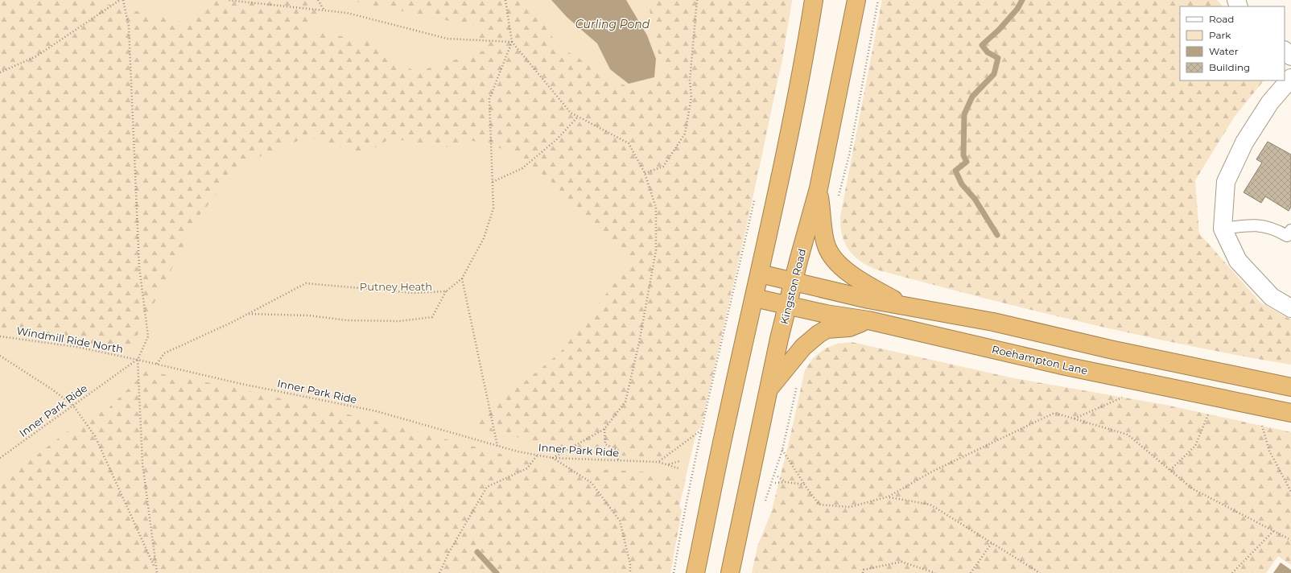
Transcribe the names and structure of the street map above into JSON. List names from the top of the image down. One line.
{"streets":{"highway":["Kingston Road","Roehampton Lane"],"path":["Windmill Ride North","Inner Park Ride"]},"crossings":[["Kingston Road","Roehampton Lane"],["Windmill Ride North","Inner Park Ride"]],"water":["Curling Pond"],"parks":["Putney Heath"],"legend":["Road","Park","Water","Building"]}
